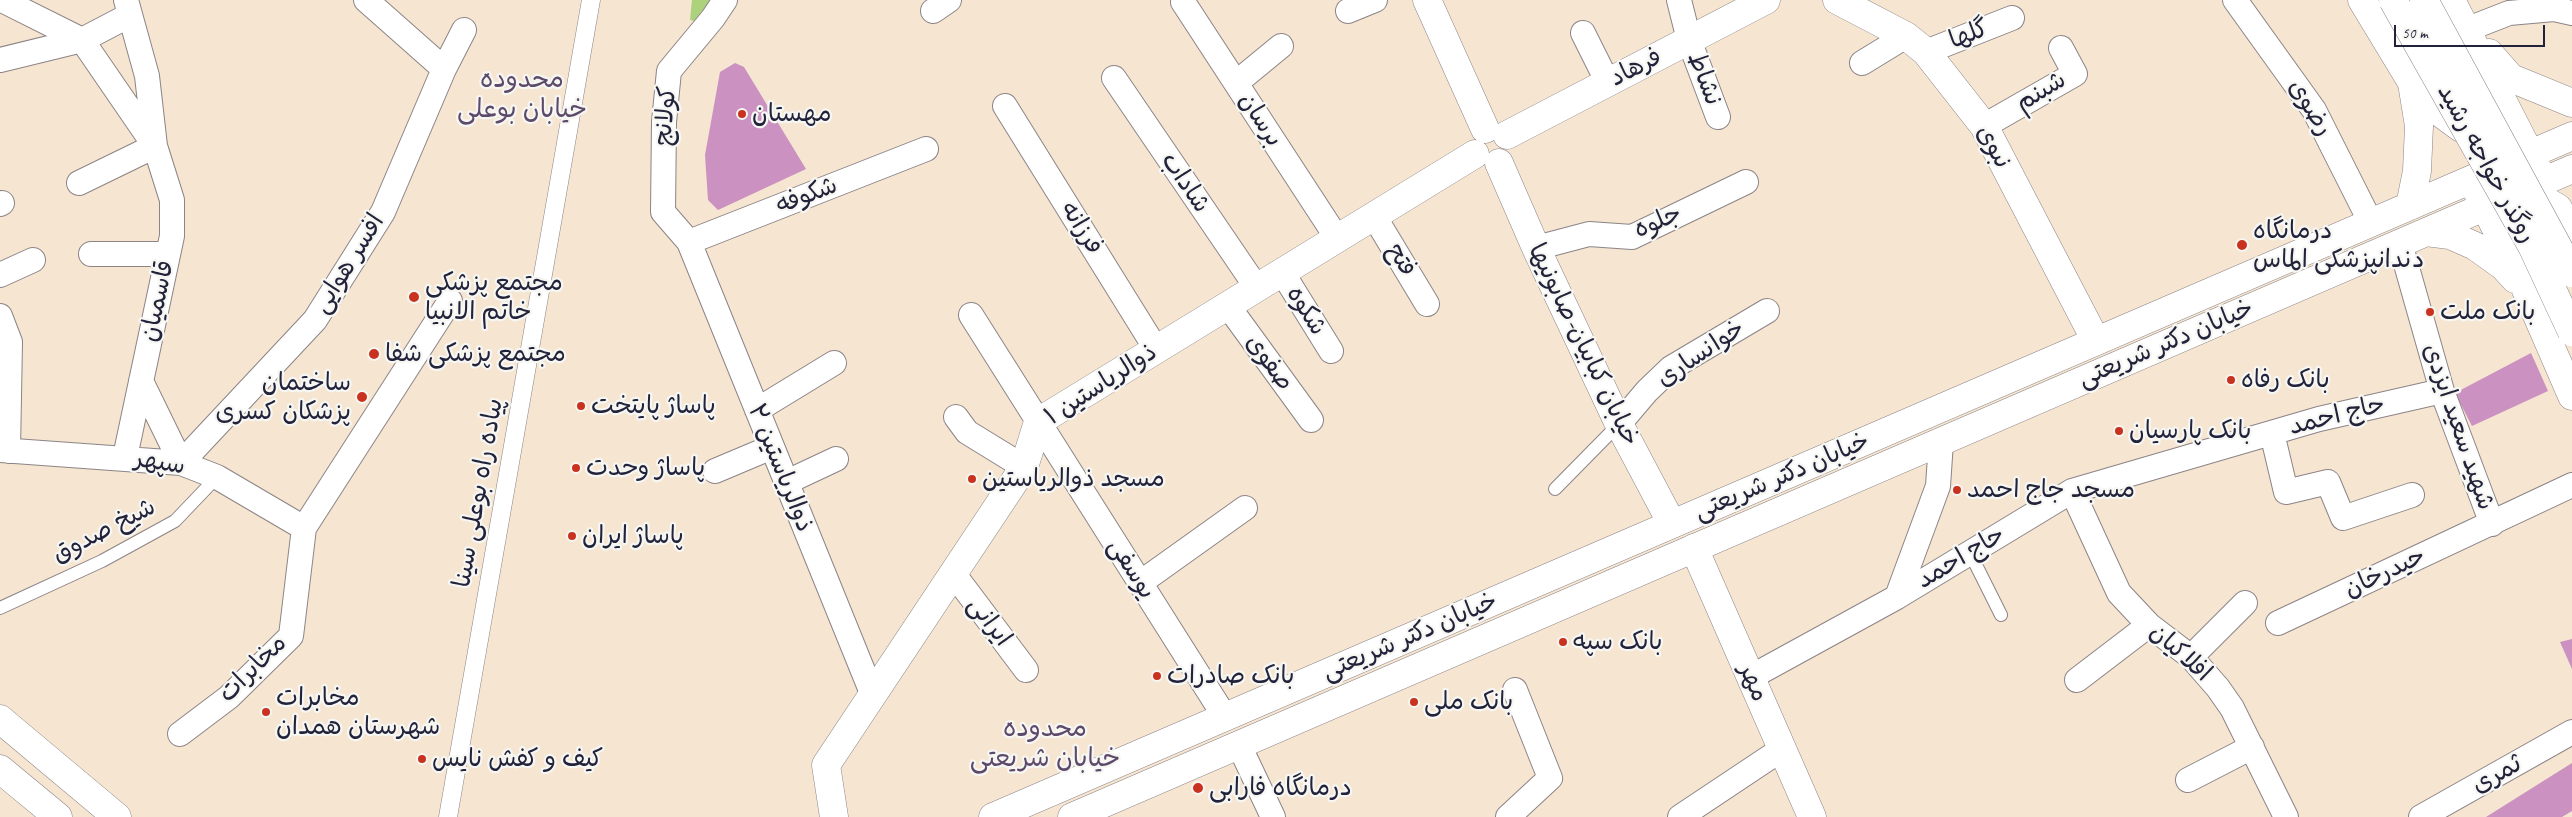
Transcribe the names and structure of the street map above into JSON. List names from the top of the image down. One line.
{"streets":{"main road":["فرهاد","نبوی","روگذر خواجه رشید","خیابان دکتر شریعتی","خیابان کبابیان-صابونیها","ذوالریاستین ۱","مهر"],"street":["گلها","نشاط","شبنم","رضوی","کولانج","برسان","شاداب","شکوفه","جلوه","فرزانه","فتح","افسر هوایی","قاسمیان","شکوه","خوانساری","صفوی","حاج احمد","شهید سعید ایزدی","سپهر","ذوالریاستین ۲","پیاده راه بوعلی سینا","یوسفی","حیدرخان","ایرانی","افلاکیان","مخابرات","ثمری"],"lane":["شیخ صدوق"]},"crossings":[["گلها","نبوی"],["فرهاد","نشاط"],["شبنم","نبوی"],["رضوی","خیابان دکتر شریعتی"],["کولانج","شکوفه"],["کولانج","ذوالریاستین ۲"],["برسان","ذوالریاستین ۱"],["نبوی","خیابان دکتر شریعتی"],["شاداب","ذوالریاستین ۱"],["شکوفه","ذوالریاستین ۲"],["جلوه","خیابان کبابیان-صابونیها"],["فرزانه","ذوالریاستین ۱"],["فتح","ذوالریاستین ۱"],["افسر هوایی","سپهر"],["قاسمیان","سپهر"],["شکوه","ذوالریاستین ۱"],["خیابان دکتر شریعتی","خیابان کبابیان-صابونیها"],["خیابان دکتر شریعتی","شهید سعید ایزدی"],["خیابان دکتر شریعتی","یوسفی"],["خیابان دکتر شریعتی","مهر"],["خیابان کبابیان-صابونیها","خوانساری"],["خیابان کبابیان-صابونیها","ذوالریاستین ۱"],["صفوی","ذوالریاستین ۱"],["ذوالریاستین ۱","ذوالریاستین ۲"],["ذوالریاستین ۱","یوسفی"],["ذوالریاستین ۱","ایرانی"],["حاج احمد","شهید سعید ایزدی"],["حاج احمد","افلاکیان"],["حاج احمد","مهر"],["شهید سعید ایزدی","حیدرخان"],["سپهر","شیخ صدوق"],["سپهر","مخابرات"]],"districts":["محدوده خیابان بوعلی","محدوده خیابان شریعتی"],"places":["مهستان","درمانگاه دندانپزشکی الماس","مجتمع پزشکی خاتم الانبیا","بانک ملت","مجتمع پزشکی شفا","بانک رفاه","ساختمان پزشکان کسری","پاساژ پایتخت","بانک پارسیان","پاساژ وحدت","مسجد ذوالریاستین","مسجد جاج احمد","پاساژ ایران","بانک سپه","بانک صادرات","بانک ملی","مخابرات شهرستان همدان","کیف و کفش نایس","درمانگاه فارابی"],"scale_bar":"50 m"}
